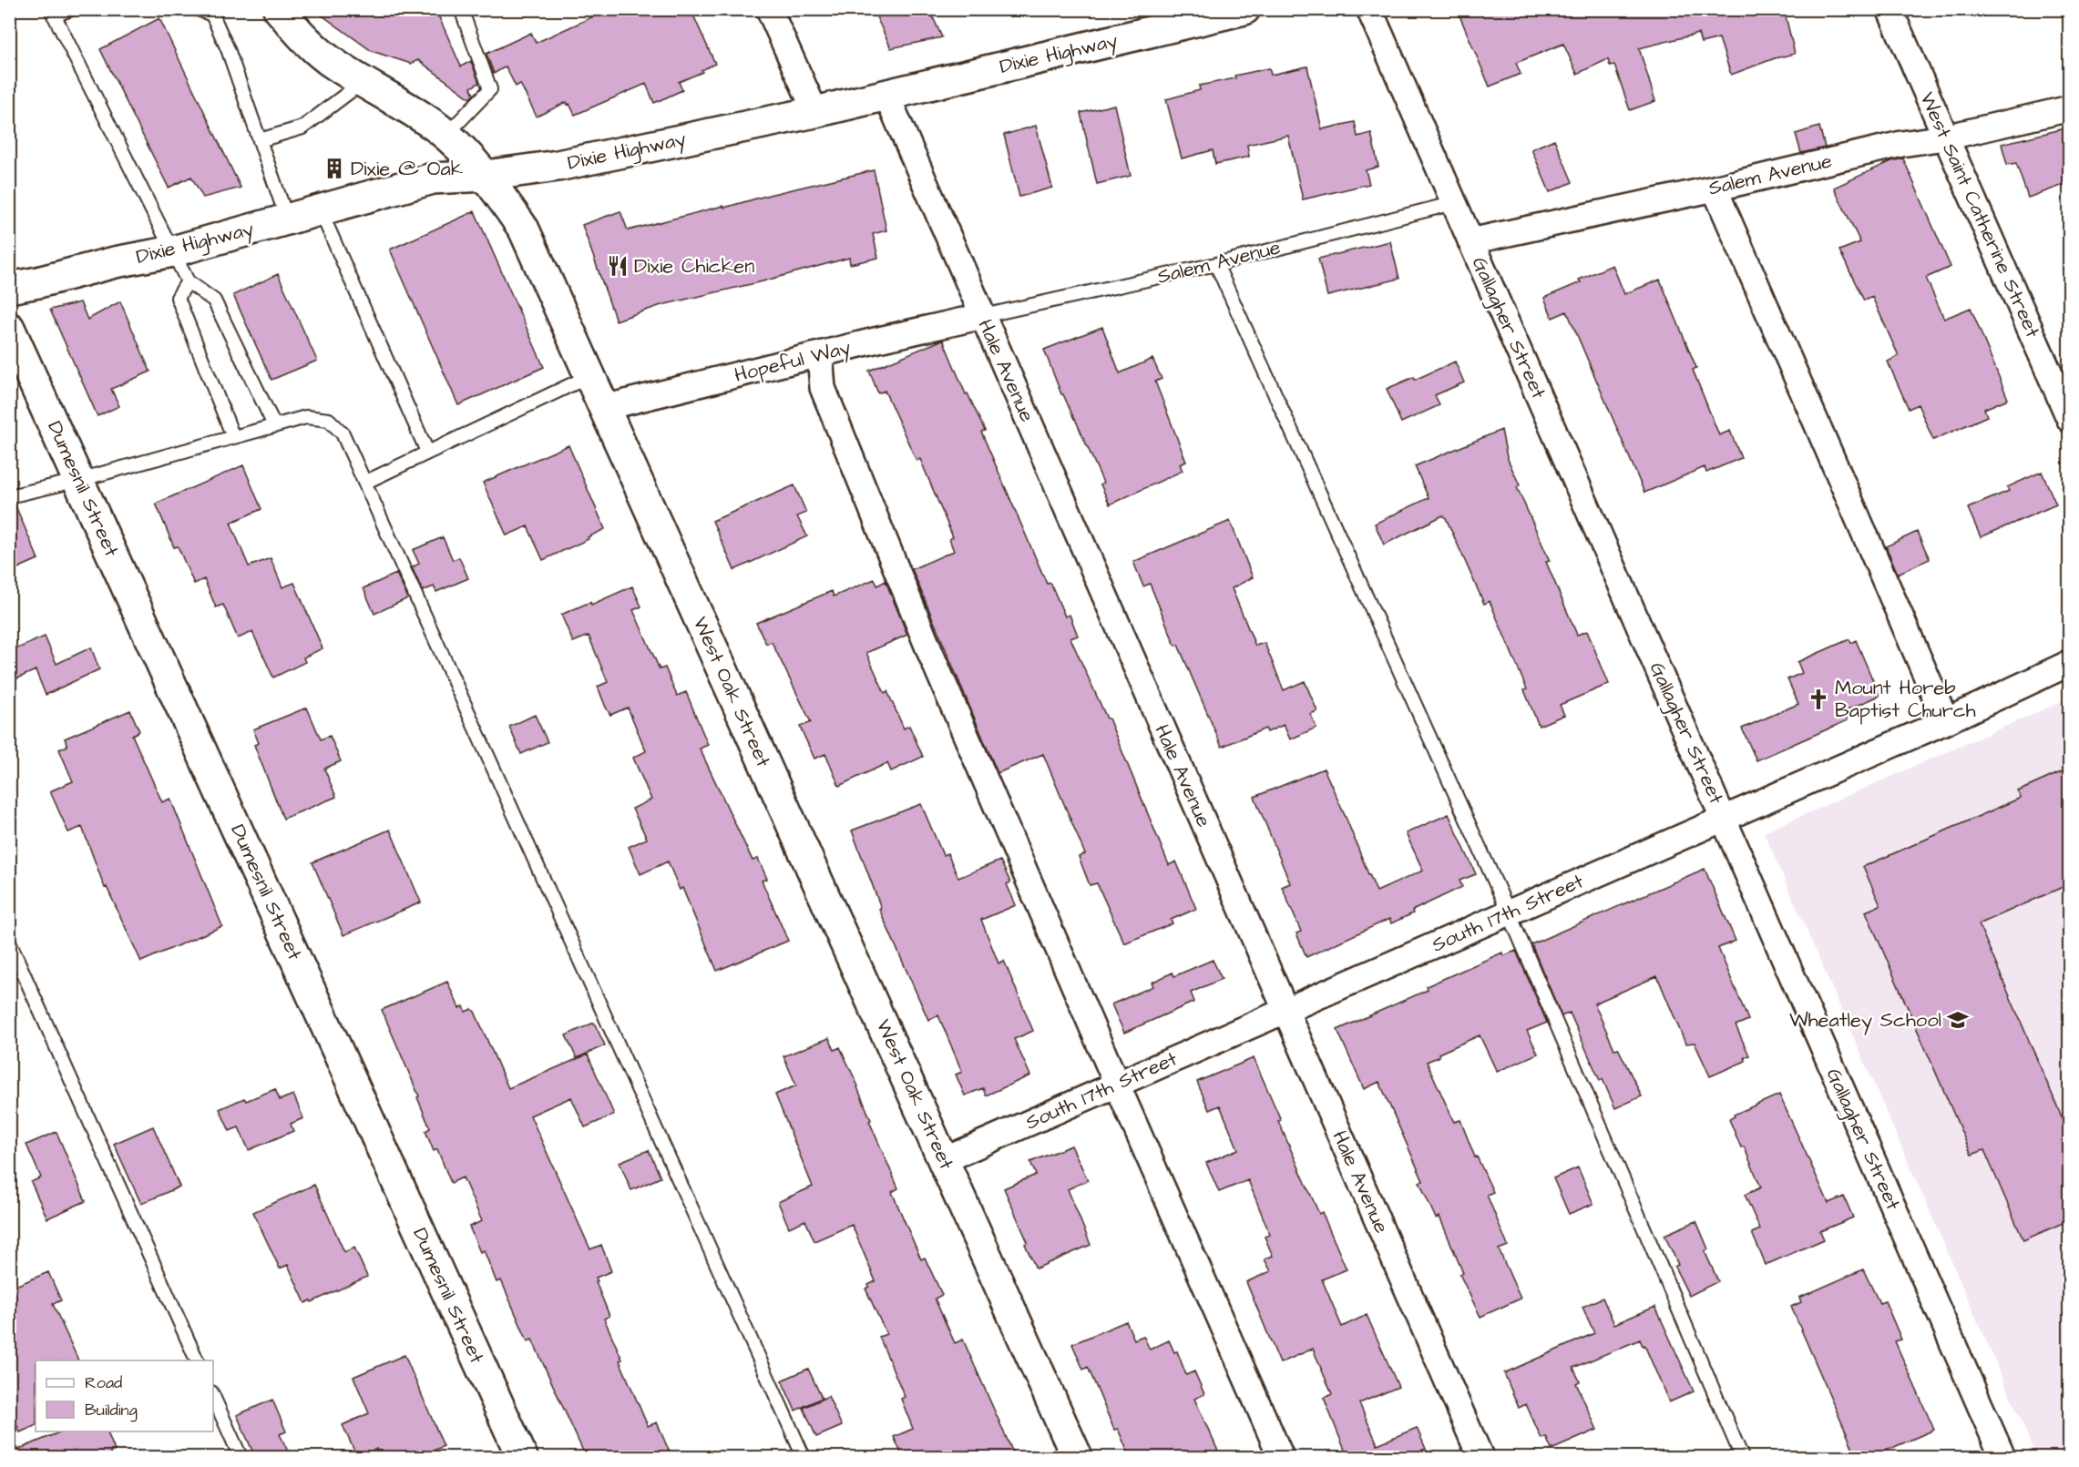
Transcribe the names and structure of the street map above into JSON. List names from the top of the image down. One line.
{"streets":{"main road":["Dixie Highway","Dumesnil Street","West Oak Street"],"street":["Salem Avenue","West Saint Catherine Street","Gallagher Street","Hopeful Way","Hale Avenue","South 17th Street"]},"crossings":[["Dixie Highway","Hale Avenue"],["Dixie Highway","West Oak Street"],["Salem Avenue","West Saint Catherine Street"],["Salem Avenue","Gallagher Street"],["Salem Avenue","Hopeful Way"],["Salem Avenue","Hale Avenue"],["Gallagher Street","South 17th Street"],["Hopeful Way","Hale Avenue"],["Hopeful Way","West Oak Street"],["Hale Avenue","South 17th Street"],["West Oak Street","South 17th Street"]],"places":{"building":["Dixie @ Oak"],"restaurant":["Dixie Chicken"],"church":["Mount Horeb Baptist Church"],"school or university":["Wheatley School"]},"legend":["Road","Building"]}
